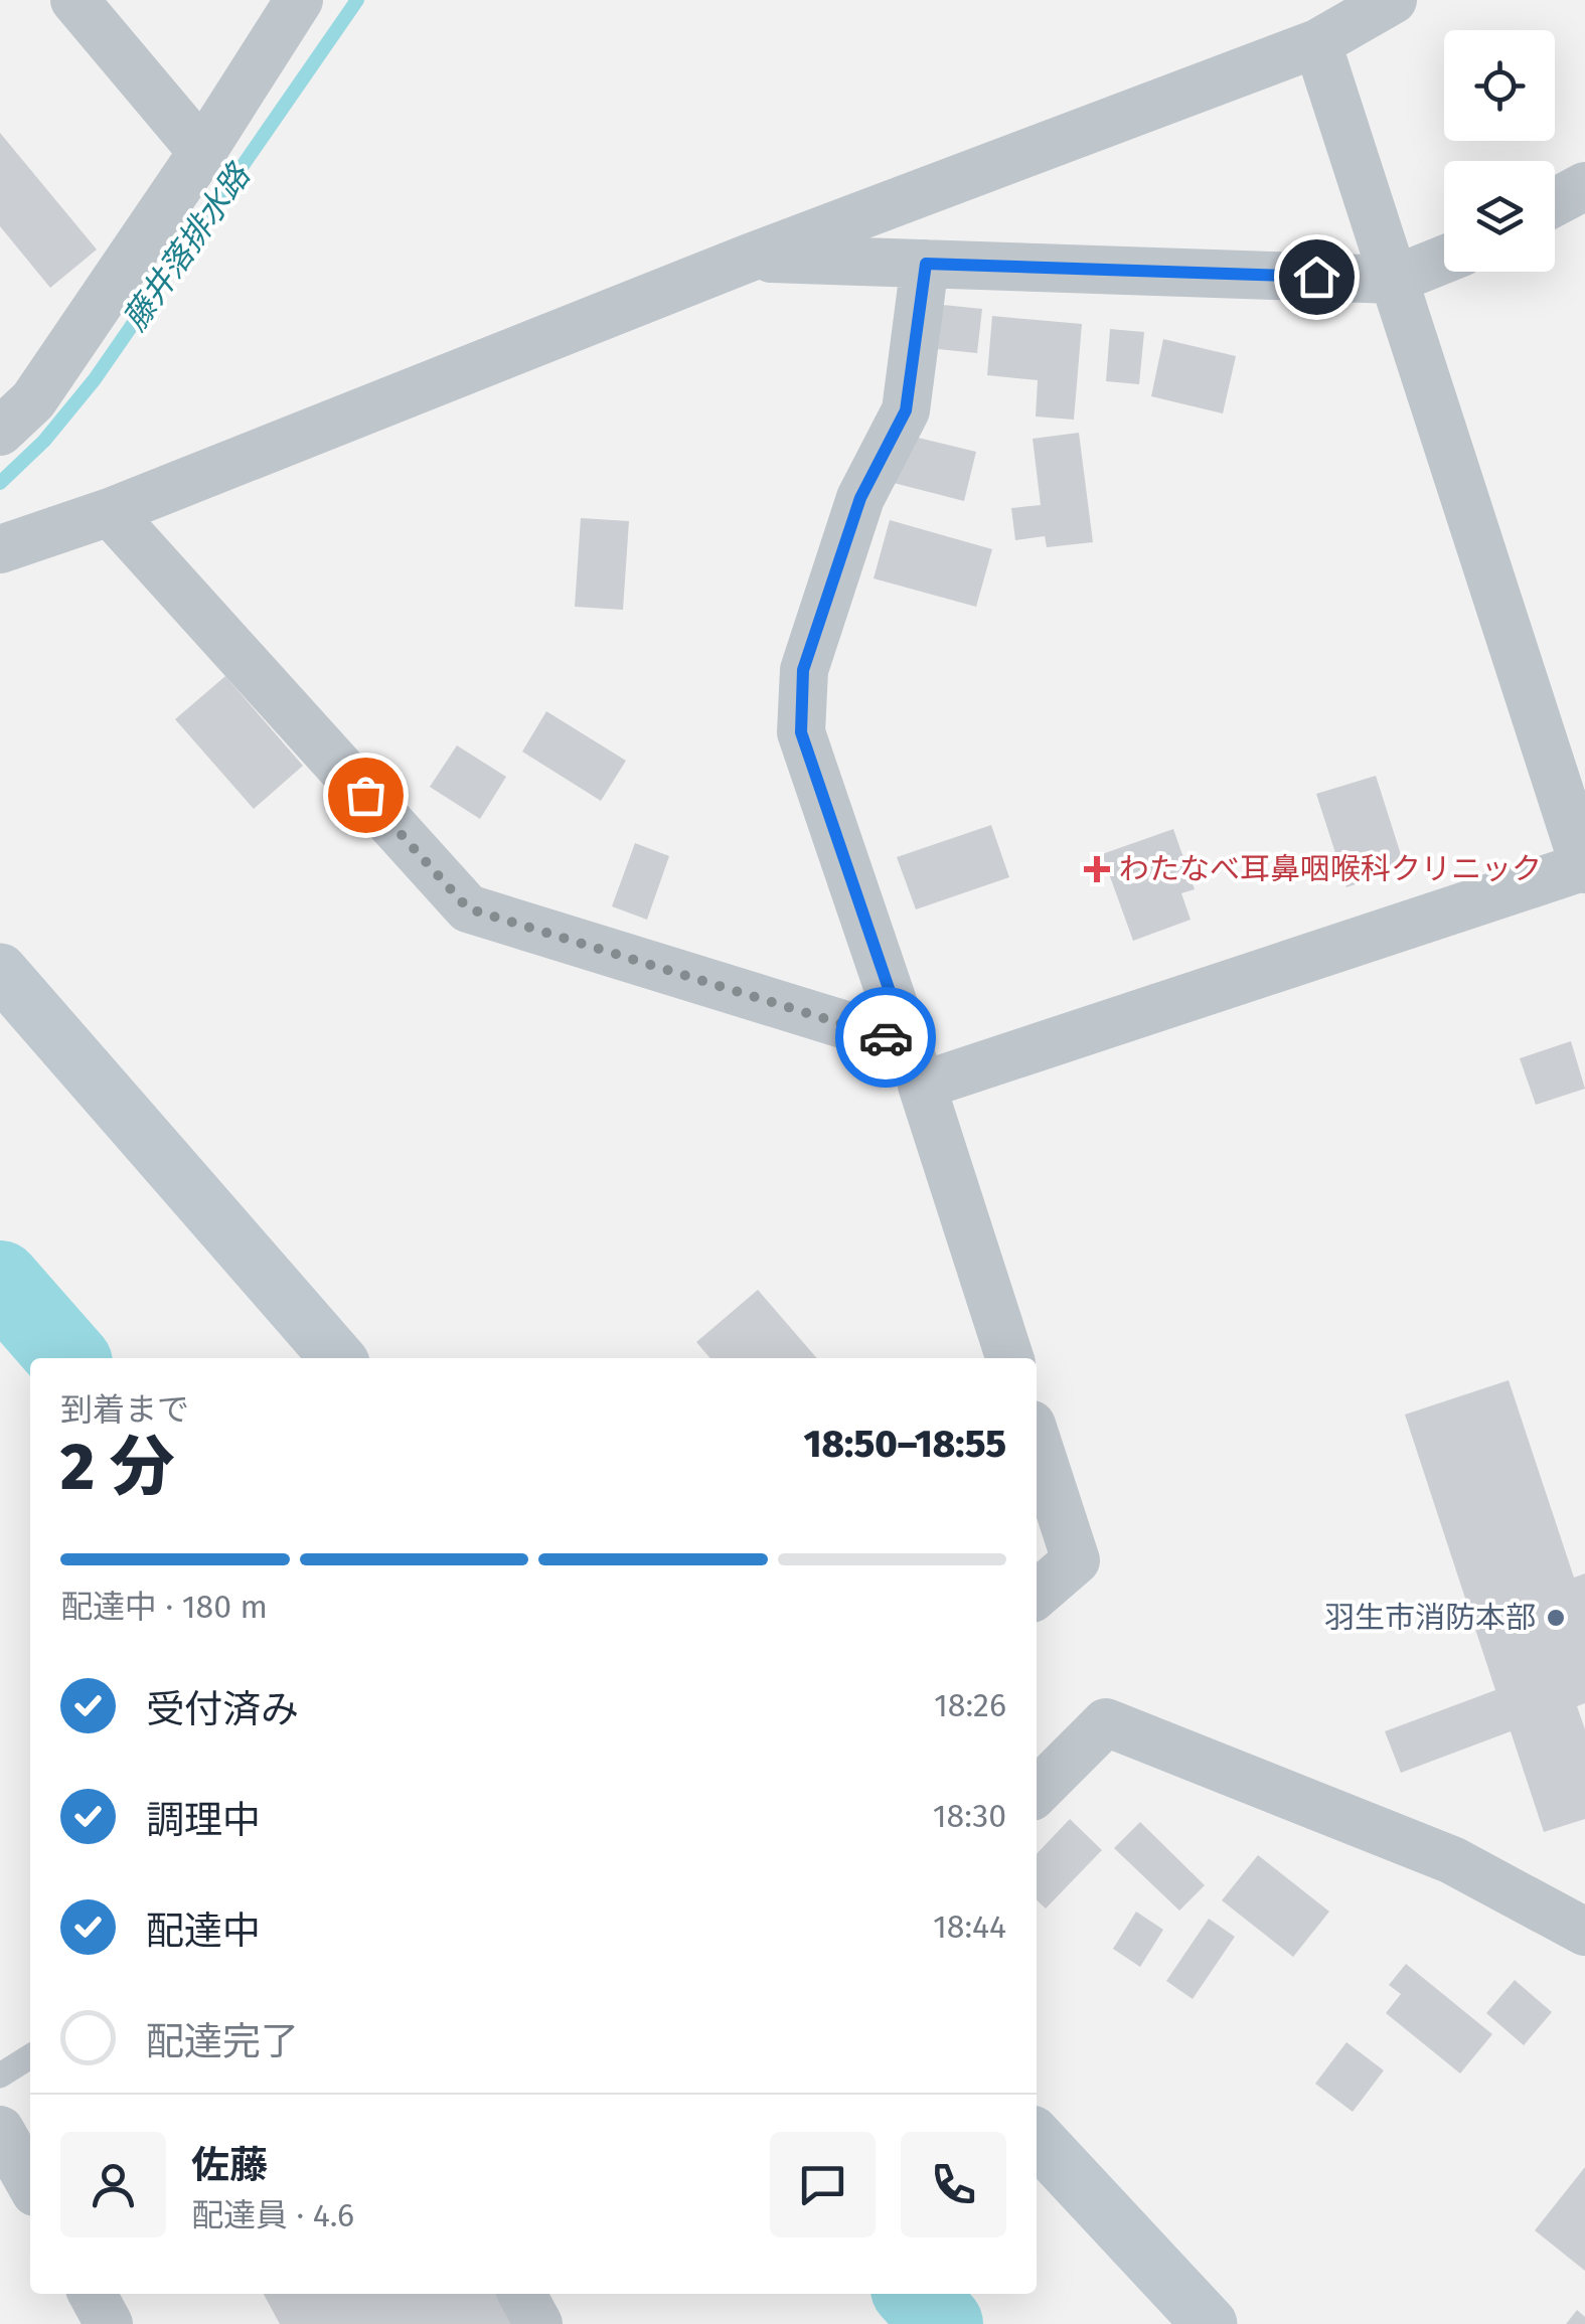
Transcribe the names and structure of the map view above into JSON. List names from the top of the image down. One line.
{"water":["藤井落排水路"],"places":{"health":["わたなべ耳鼻咽喉科クリニック"],"other":["羽生市消防本部"]},"page":{"heading":["2 分","到着まで","18:50–18:55"],"panel":["佐藤","配達員 · 4.6"],"bar":"配達中 · 180 m","list":[["受付済み","18:26"],["調理中","18:30"],["配達中","18:44"],"配達完了"]}}
